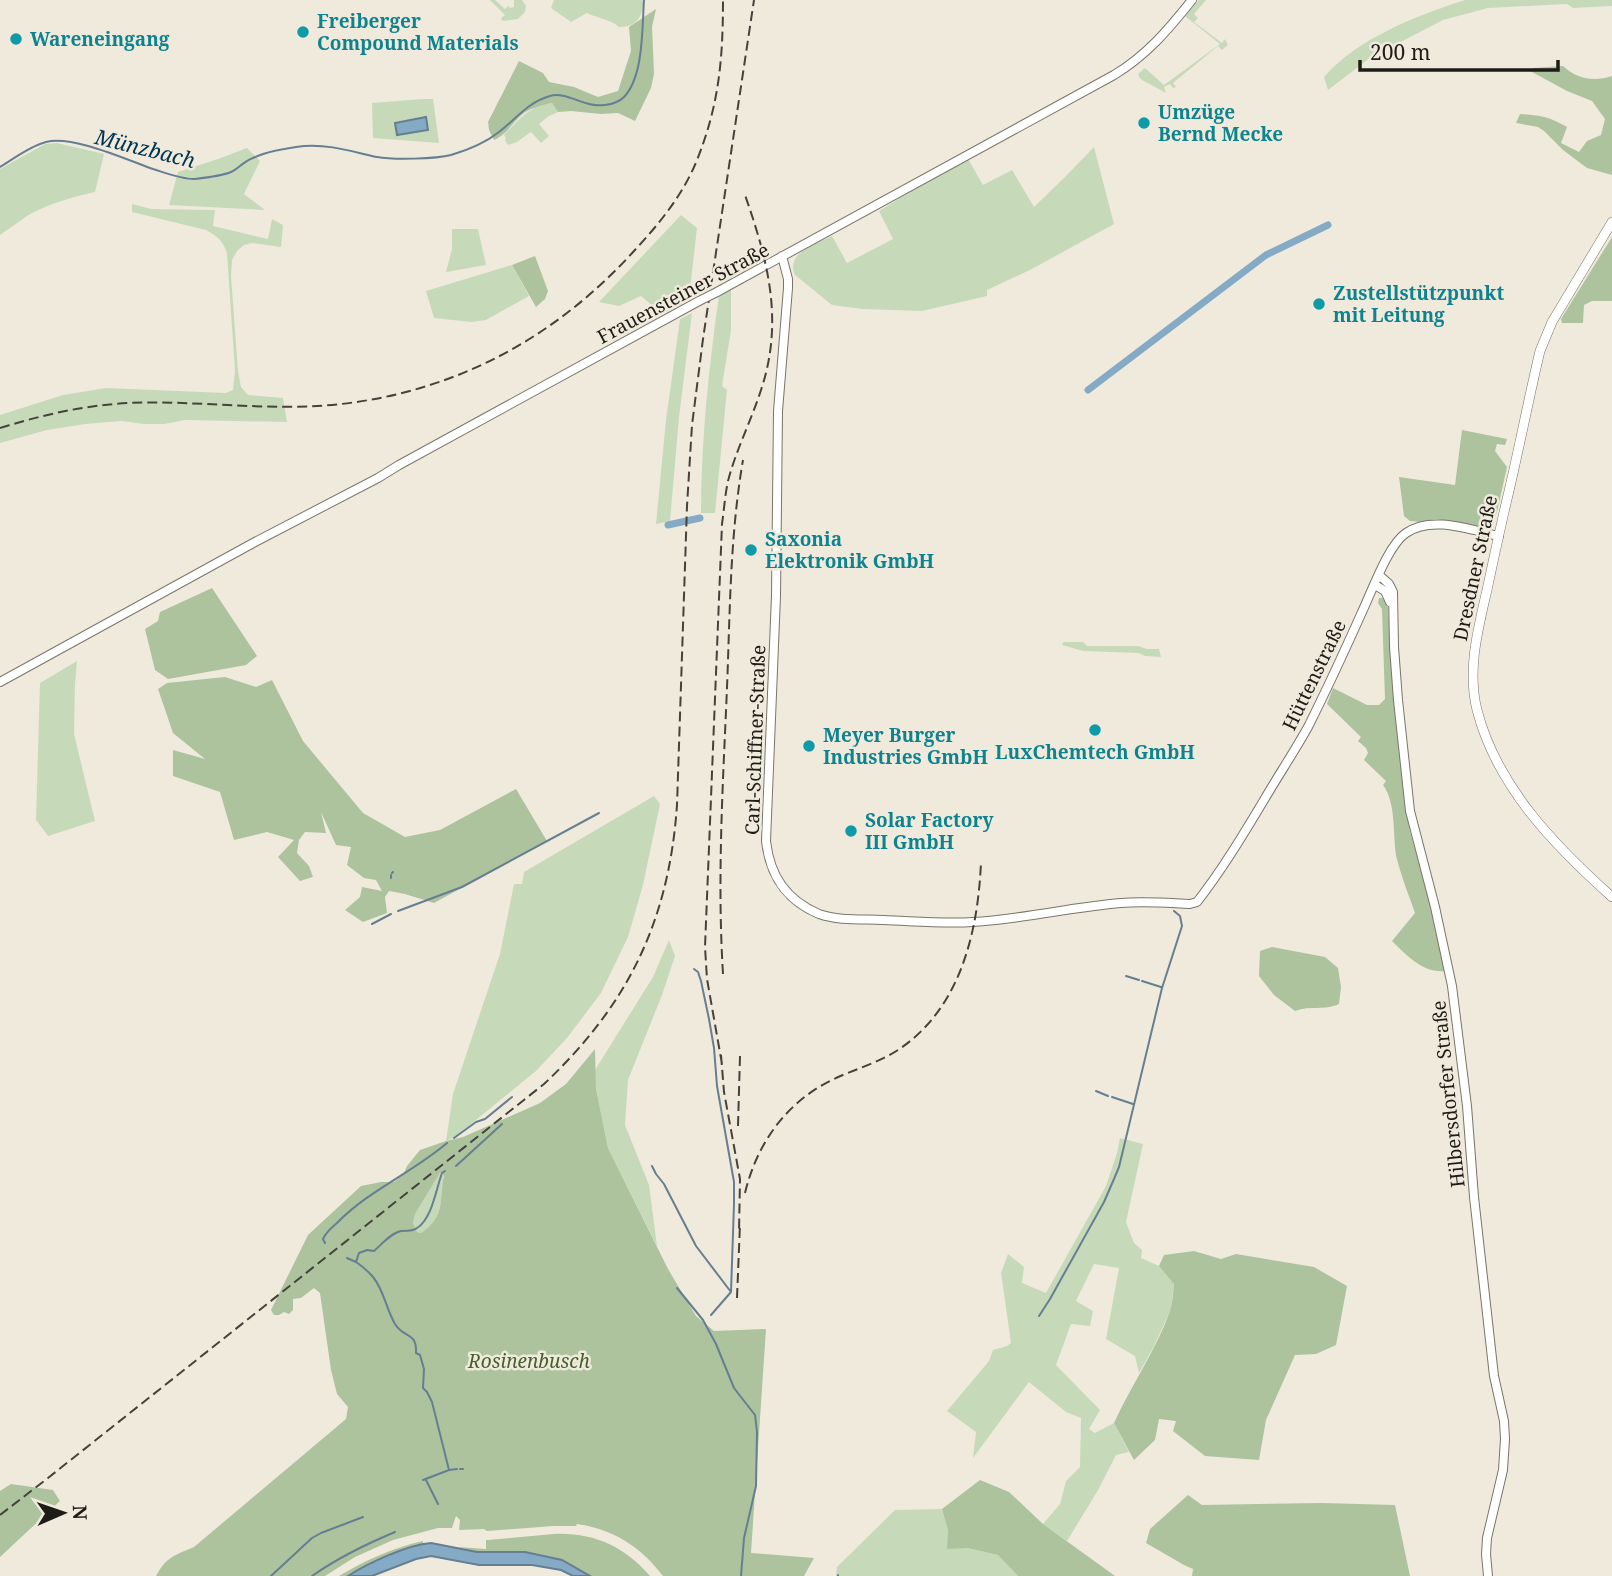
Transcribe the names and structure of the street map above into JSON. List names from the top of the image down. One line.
{"streets":{"main road":["Frauensteiner Straße","Dresdner Straße","Hüttenstraße","Carl-Schiffner-Straße","Hilbersdorfer Straße"]},"crossings":[["Frauensteiner Straße","Carl-Schiffner-Straße"],["Dresdner Straße","Hüttenstraße"],["Hüttenstraße","Carl-Schiffner-Straße"],["Hüttenstraße","Hilbersdorfer Straße"]],"water":["Münzbach"],"parks":["Rosinenbusch"],"places":["Freiberger Compound Materials","Wareneingang","Umzüge Bernd Mecke","Zustellstützpunkt mit Leitung","Saxonia Elektronik GmbH","LuxChemtech GmbH","Meyer Burger Industries GmbH","Solar Factory III GmbH"],"scale_bar":"200 m","north":"right"}
